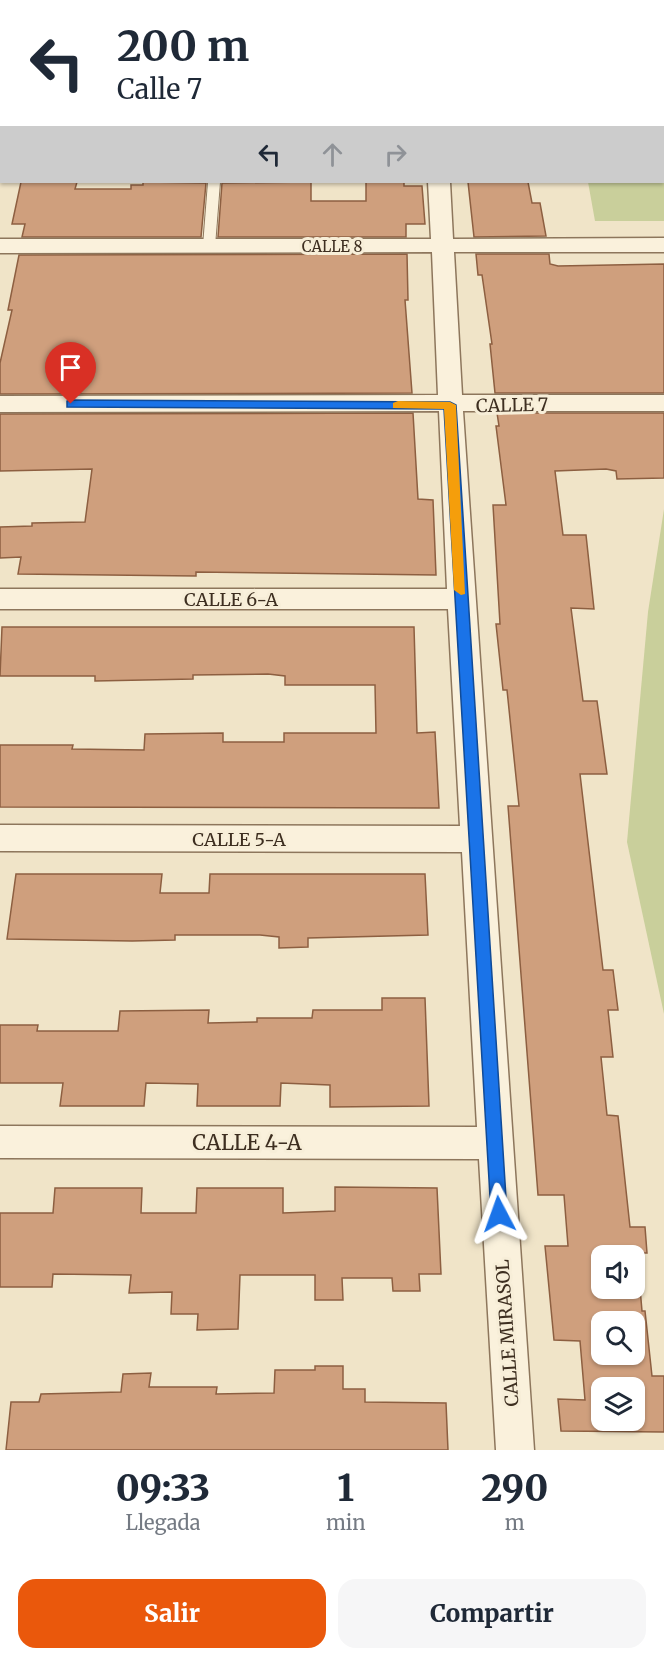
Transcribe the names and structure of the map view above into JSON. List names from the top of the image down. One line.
{"streets":{"street":["CALLE 8","CALLE 7","CALLE 6-A","CALLE 5-A","CALLE 4-A","CALLE MIRASOL"]},"crossings":[["CALLE 8","CALLE MIRASOL"],["CALLE 7","CALLE MIRASOL"],["CALLE 6-A","CALLE MIRASOL"],["CALLE 5-A","CALLE MIRASOL"],["CALLE 4-A","CALLE MIRASOL"]],"page":{"turn":["200 m","Calle 7"],"eta":["09:33","Llegada","1","min","290","m"],"buttons":["Salir","Compartir"]}}
